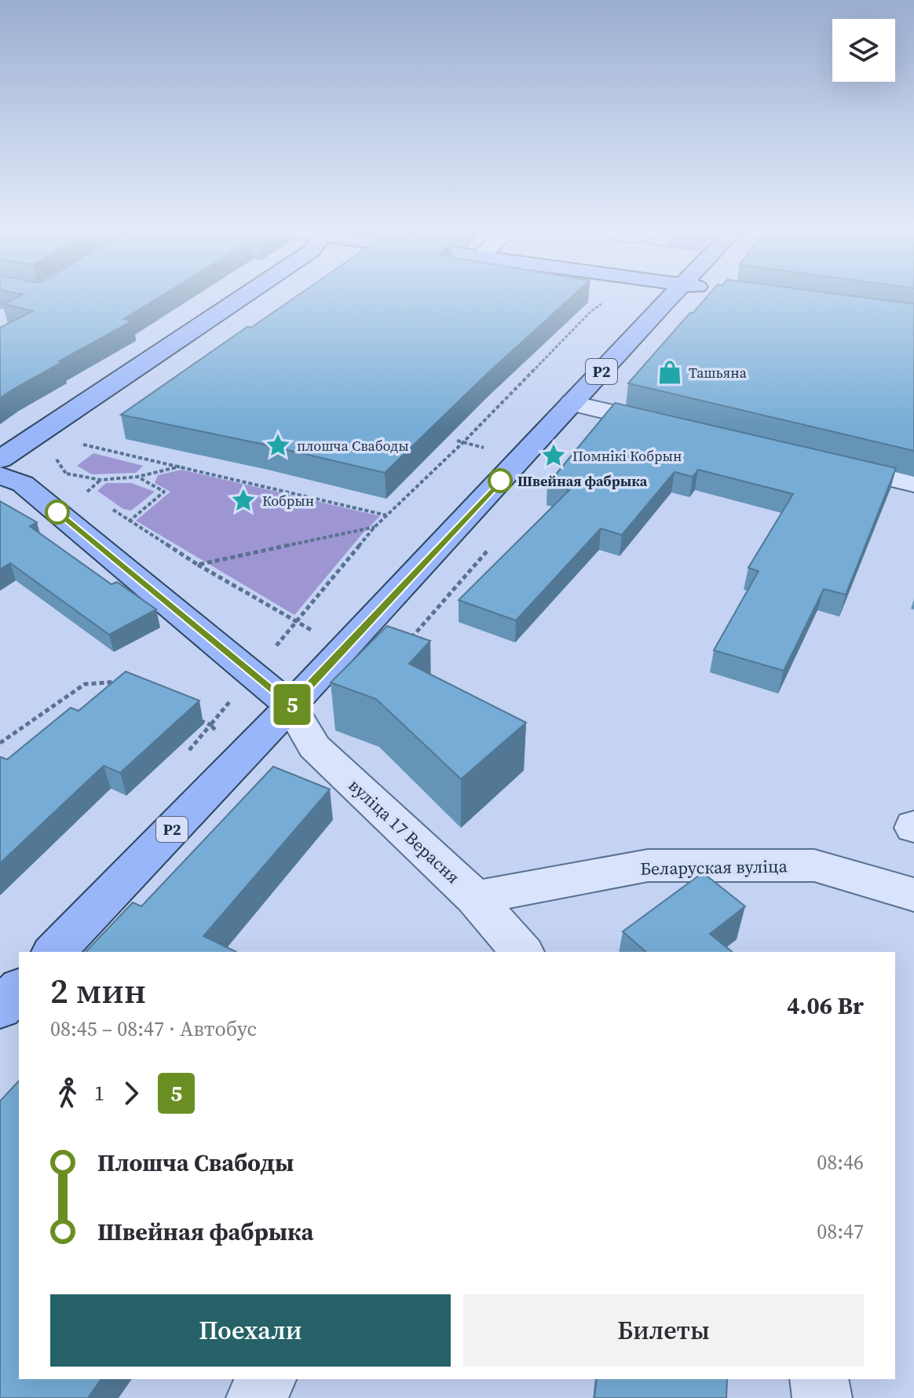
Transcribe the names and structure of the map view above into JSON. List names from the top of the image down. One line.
{"streets":{"main road":["Р2"],"street":["вуліца 17 Верасня","Беларуская вуліца"]},"crossings":[["Р2","вуліца 17 Верасня"],["вуліца 17 Верасня","Беларуская вуліца"]],"places":{"shop":["Ташьяна"],"place":["плошча Свабоды","Помнікі Кобрын","Кобрын"],"other":["Швейная фабрыка"]},"lines":["bus line 5"],"page":{"on_map":"5","heading":["2 мин","08:45 – 08:47 · Автобус","4.06 Br"],"legs":["1","5"],"list":[{"name":"Плошча Свабоды","value":"08:46"},{"name":"Швейная фабрыка","value":"08:47"}],"buttons":["Поехали","Билеты"]}}
